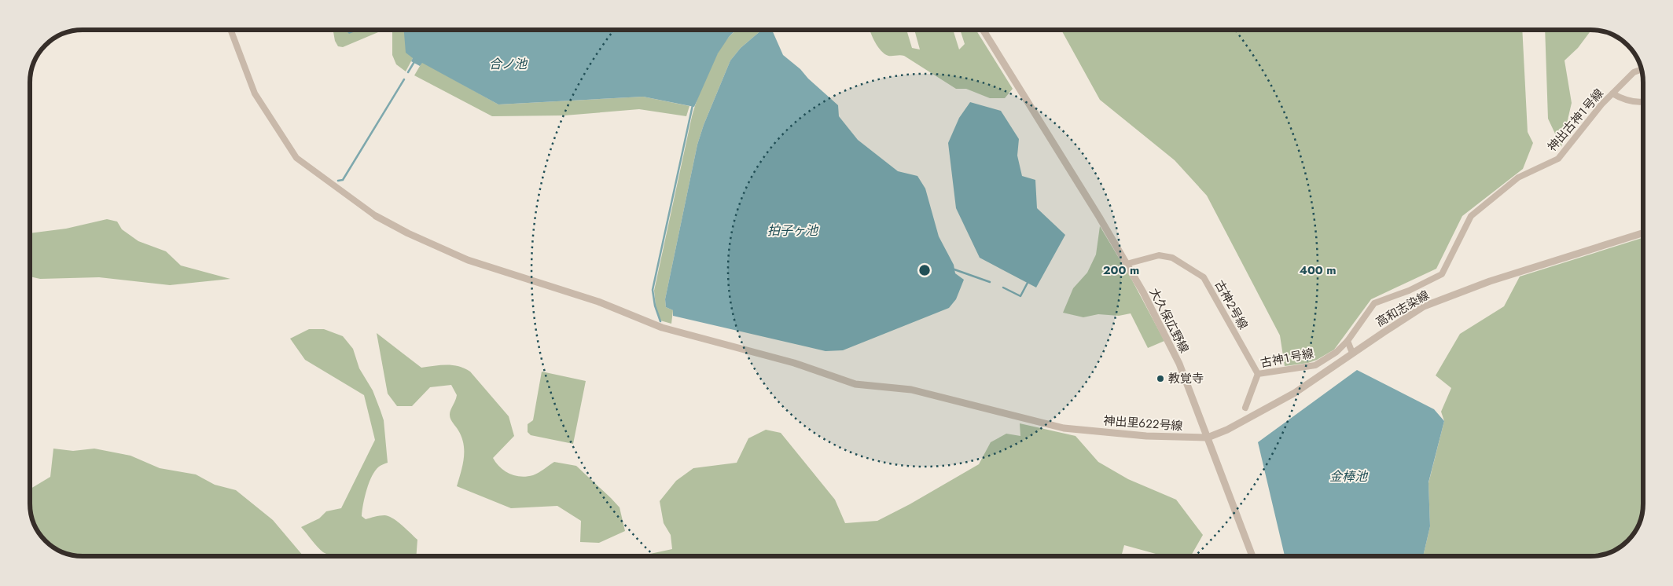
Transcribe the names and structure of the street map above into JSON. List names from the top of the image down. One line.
{"streets":{"street":["神出古神１号線","古神２号線","高和志染線","大久保広野線","古神１号線","神出里６２２号線"]},"crossings":[["神出古神１号線","古神１号線"],["古神２号線","大久保広野線"],["古神２号線","古神１号線"],["高和志染線","大久保広野線"],["高和志染線","神出里６２２号線"],["大久保広野線","神出里６２２号線"]],"water":["合ノ池","拍子ヶ池","金棒池"],"places":["教覚寺"],"rings":["200 m","400 m"]}
